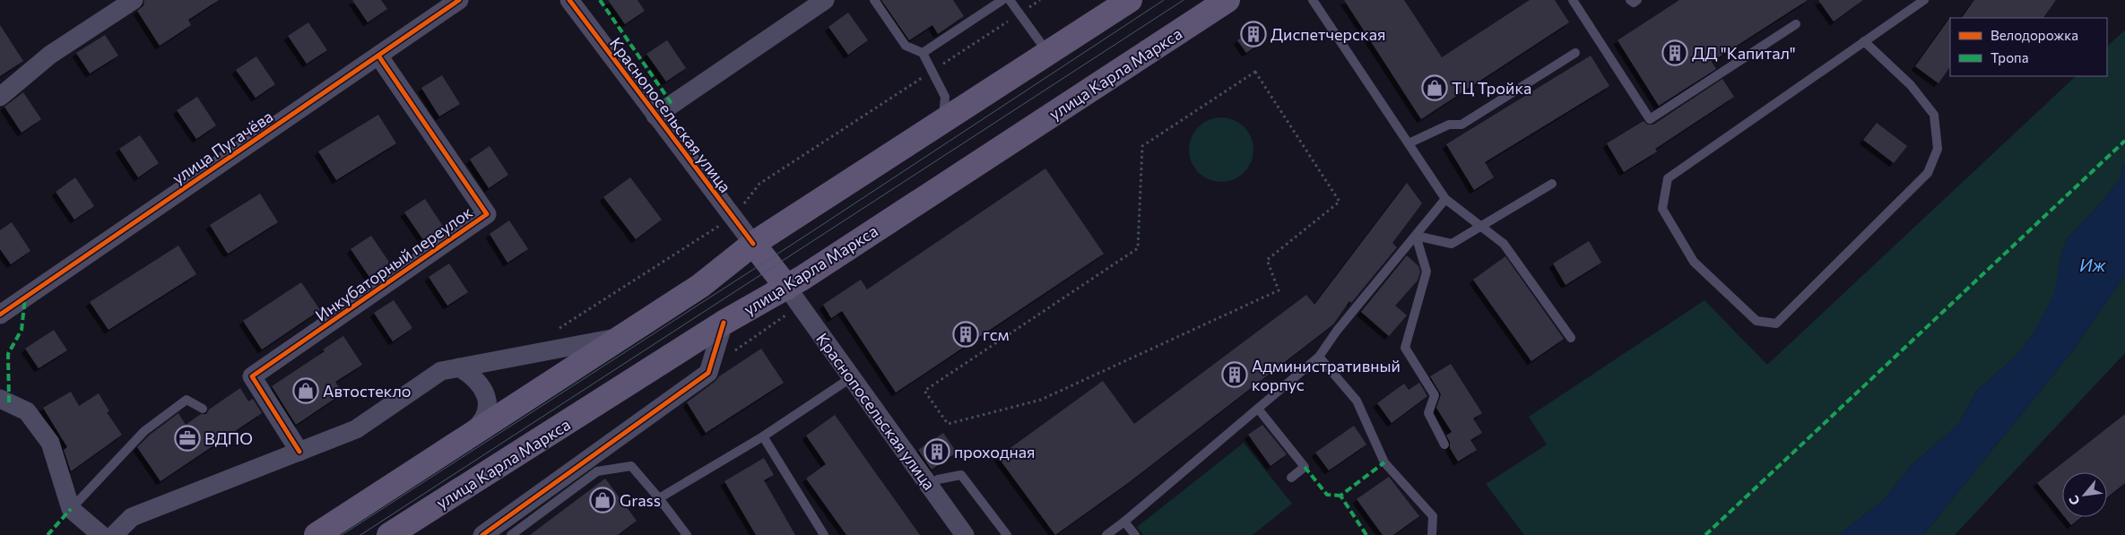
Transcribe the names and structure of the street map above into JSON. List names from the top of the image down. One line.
{"streets":{"main road":["улица Карла Маркса"],"street":["Краснопосельская улица","улица Пугачёва","Инкубаторный переулок"]},"crossings":[["улица Карла Маркса","Краснопосельская улица"],["улица Пугачёва","Инкубаторный переулок"]],"water":["Иж"],"places":{"building":["Диспетчерская","ДД \"Капитал\"","гсм","Административный корпус","проходная"],"shop":["ТЦ Тройка","Автостекло","Grass"],"office":["ВДПО"]},"legend":["Велодорожка","Тропа"],"north":"bottom left"}
